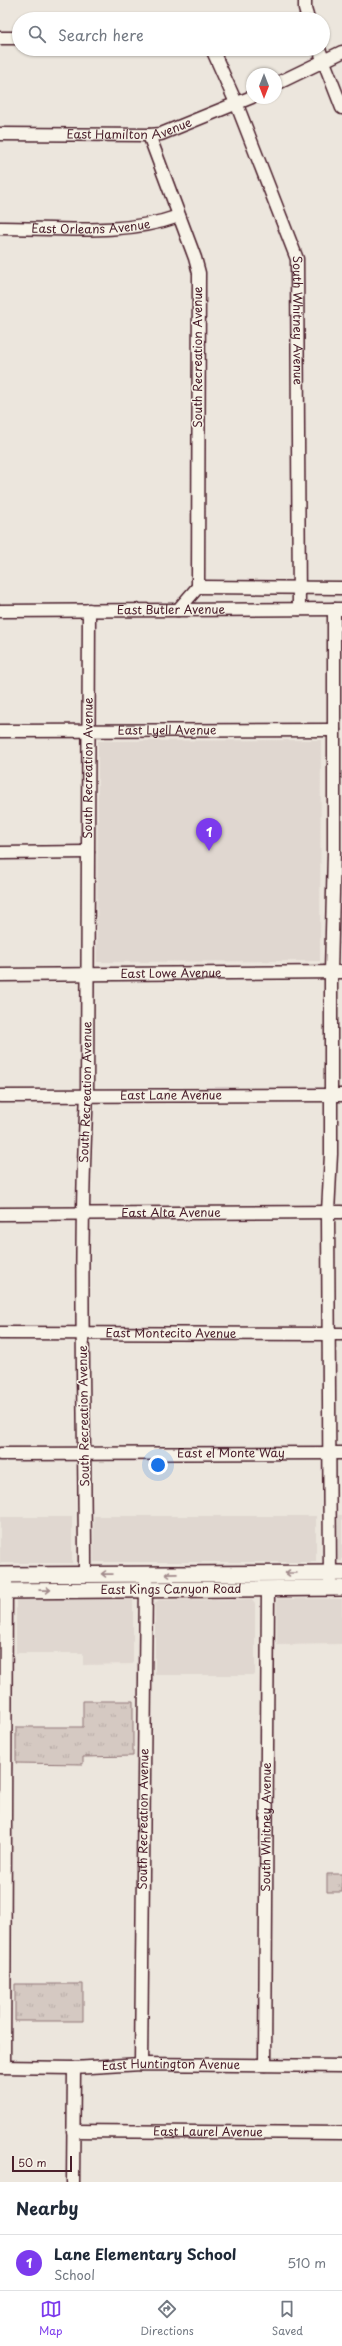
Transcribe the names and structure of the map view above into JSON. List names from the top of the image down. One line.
{"streets":{"main road":["East Kings Canyon Road"],"street":["East Hamilton Avenue","East Orleans Avenue","South Whitney Avenue","South Recreation Avenue","East Butler Avenue","East Lyell Avenue","East Lowe Avenue","East Lane Avenue","East Alta Avenue","East Montecito Avenue","East el Monte Way","East Huntington Avenue","East Laurel Avenue"]},"crossings":[["East Hamilton Avenue","South Whitney Avenue"],["East Hamilton Avenue","South Recreation Avenue"],["East Orleans Avenue","South Recreation Avenue"],["South Whitney Avenue","East Butler Avenue"],["South Whitney Avenue","East Kings Canyon Road"],["South Whitney Avenue","East Huntington Avenue"],["South Recreation Avenue","East Butler Avenue"],["South Recreation Avenue","East Lyell Avenue"],["South Recreation Avenue","East Lowe Avenue"],["South Recreation Avenue","East Lane Avenue"],["South Recreation Avenue","East Alta Avenue"],["South Recreation Avenue","East Montecito Avenue"],["South Recreation Avenue","East el Monte Way"],["South Recreation Avenue","East Kings Canyon Road"],["South Recreation Avenue","East Huntington Avenue"]],"scale_bar":"50 m","north":"bottom","page":{"search":"Search here","pins":"1","scale":"50 m","heading":"Nearby","list":[{"mark":"1","name":"Lane Elementary School","note":"School","value":"510 m"}],"nav":["Map","Directions","Saved"]}}
